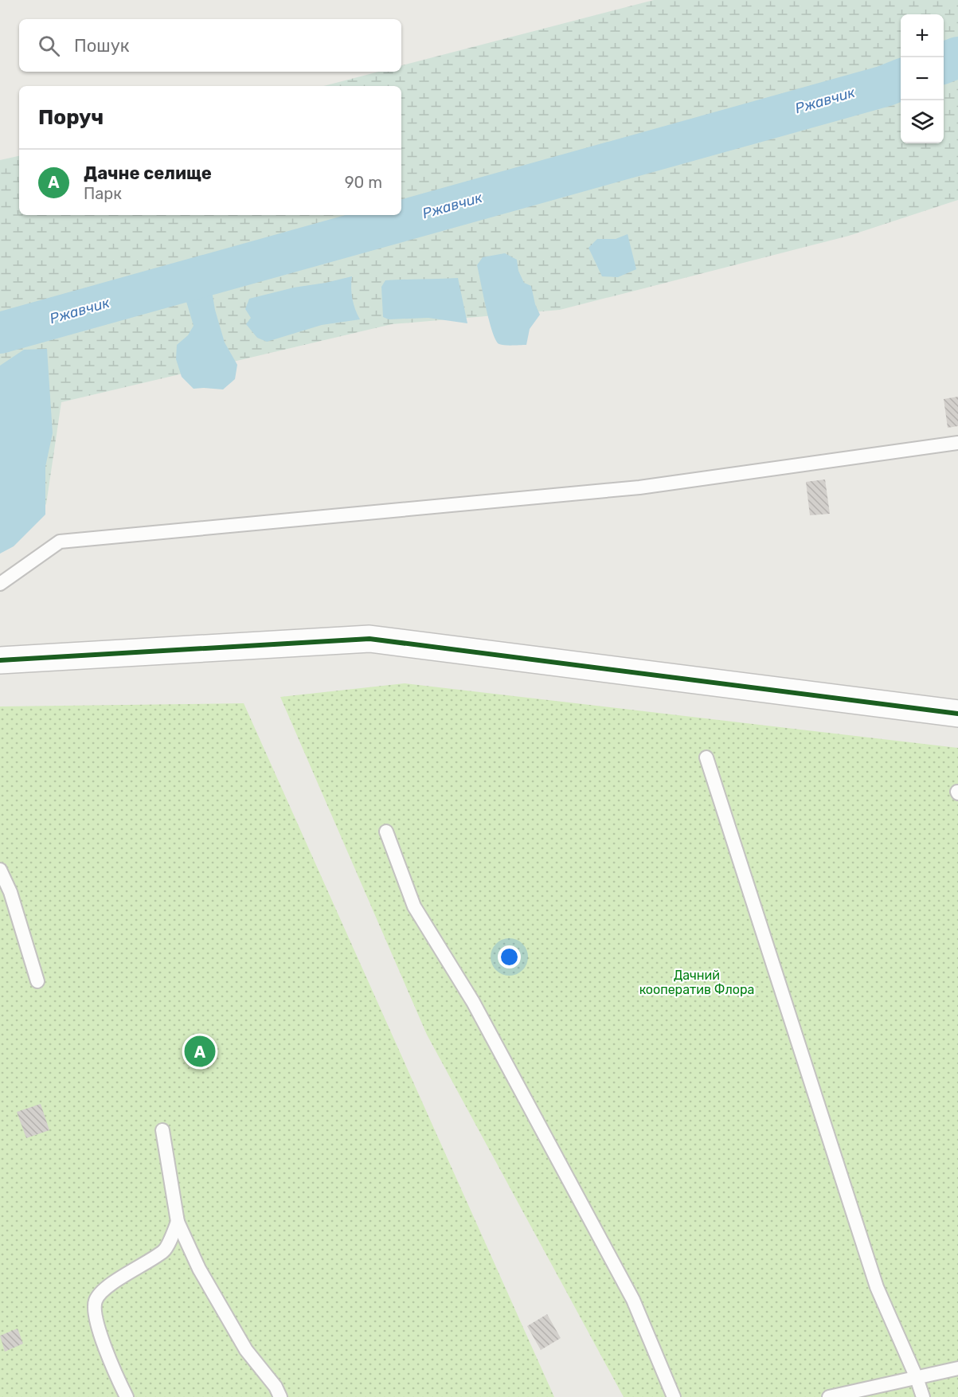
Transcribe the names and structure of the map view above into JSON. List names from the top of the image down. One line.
{"water":["Ржавчик"],"parks":["Дачний кооператив Флора"],"page":{"map_buttons":["+","−"],"search":"Пошук","heading":"Поруч","list":[{"mark":"A","name":"Дачне селище","note":"Парк","value":"90 m"}],"pins":"A"}}
